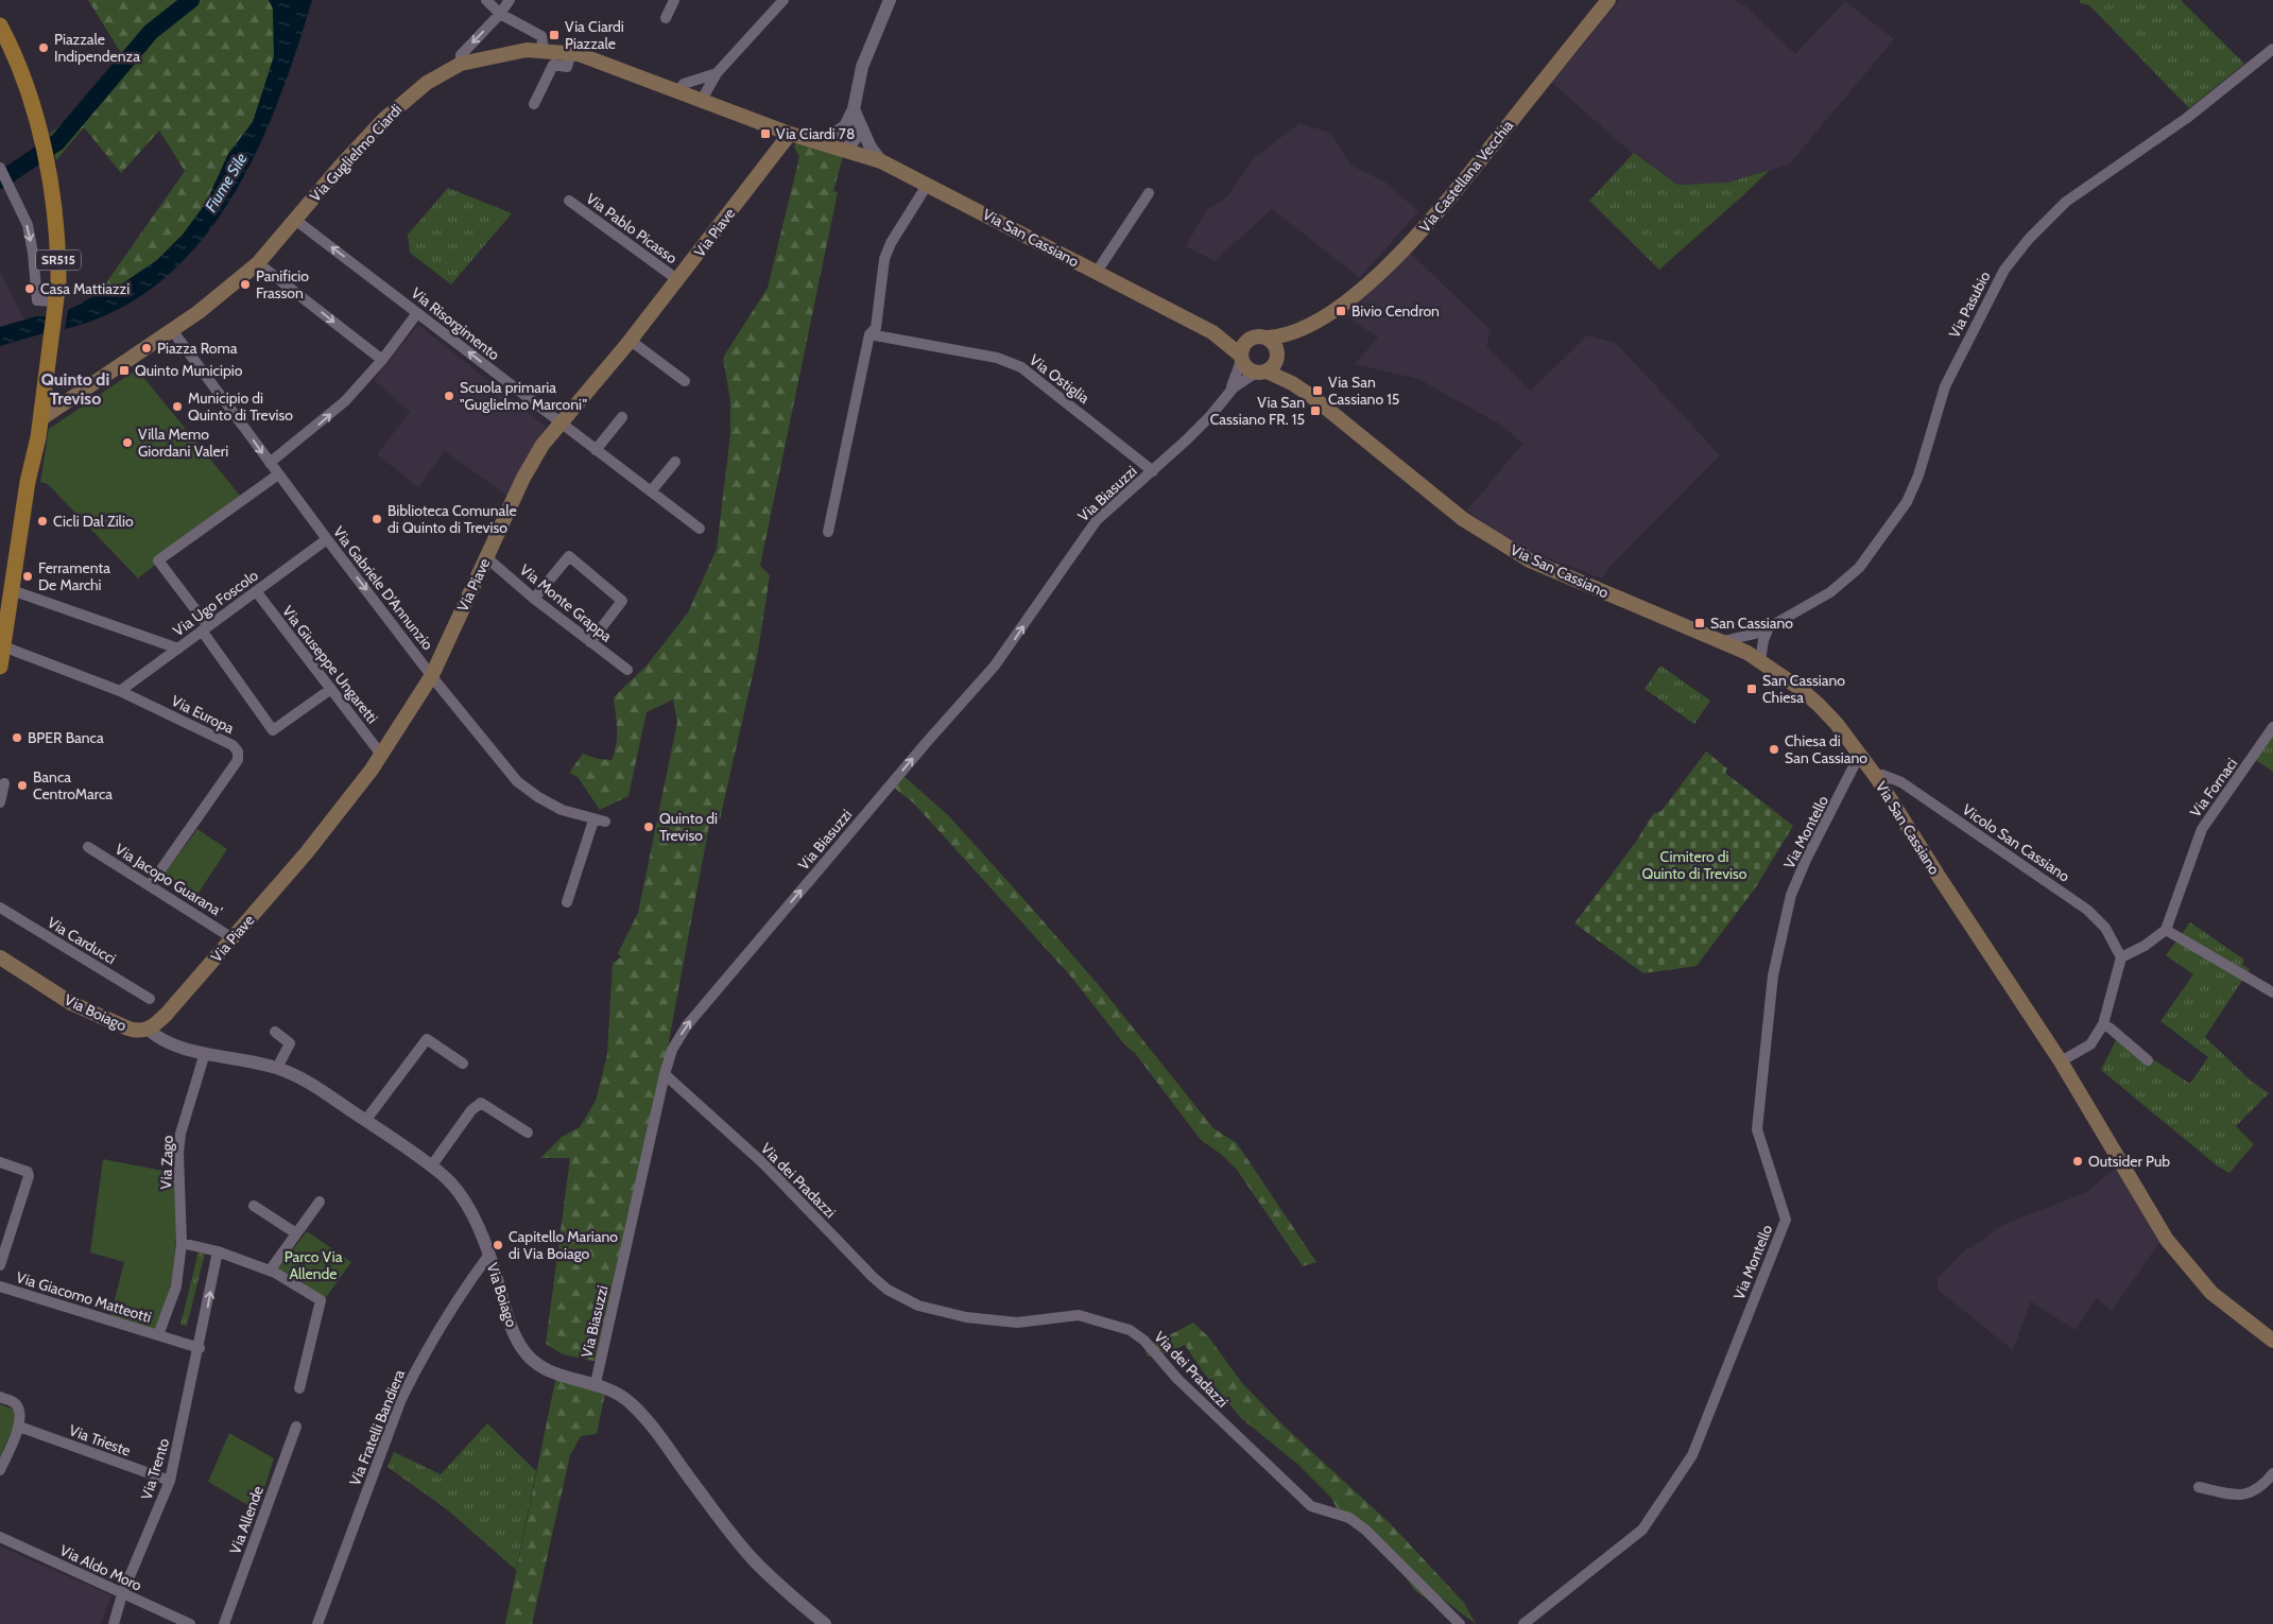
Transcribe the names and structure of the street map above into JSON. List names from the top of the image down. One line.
{"streets":{"main road":["Via Guglielmo Ciardi","Via Castellana Vecchia","Via Piave","Via San Cassiano","SR515","Via Boiago"],"street":["Via Pablo Picasso","Via Pasubio","Via Risorgimento","Via Ostiglia","Via Biasuzzi","Via Gabriele D'Annunzio","Via Ugo Foscolo","Via Monte Grappa","Via Giuseppe Ungaretti","Via Europa","Via Fornaci","Via Montello","Vicolo San Cassiano","Via Jacopo Guarana'","Via Carducci","Via Zago","Via dei Pradazzi","Via Giacomo Matteotti","Via Fratelli Bandiera","Via Trieste","Via Trento","Via Allende","Via Aldo Moro"]},"crossings":[["Via Guglielmo Ciardi","Via Piave"],["Via Guglielmo Ciardi","Via San Cassiano"],["Via Guglielmo Ciardi","SR515"],["Via Guglielmo Ciardi","Via Risorgimento"],["Via Guglielmo Ciardi","Via Gabriele D'Annunzio"],["Via Castellana Vecchia","Via San Cassiano"],["Via Castellana Vecchia","Via Biasuzzi"],["Via Pablo Picasso","Via Piave"],["Via Piave","Via Risorgimento"],["Via Piave","Via Gabriele D'Annunzio"],["Via Piave","Via Monte Grappa"],["Via Piave","Via Giuseppe Ungaretti"],["Via Piave","Via Jacopo Guarana'"],["Via Piave","Via Boiago"],["Via San Cassiano","Via Pasubio"],["Via San Cassiano","Via Biasuzzi"],["Via San Cassiano","Via Montello"],["Via San Cassiano","Vicolo San Cassiano"],["SR515","Via Europa"],["Via Ostiglia","Via Biasuzzi"],["Via Biasuzzi","Via Boiago"],["Via Biasuzzi","Via dei Pradazzi"],["Via Gabriele D'Annunzio","Via Ugo Foscolo"],["Via Ugo Foscolo","Via Giuseppe Ungaretti"],["Via Ugo Foscolo","Via Europa"],["Via Europa","Via Jacopo Guarana'"],["Via Boiago","Via Zago"],["Via Boiago","Via Fratelli Bandiera"],["Via Zago","Via Giacomo Matteotti"],["Via Giacomo Matteotti","Via Trento"],["Via Trieste","Via Trento"],["Via Trento","Via Aldo Moro"]],"one_way":["Via Biasuzzi","Via Gabriele D'Annunzio"],"districts":["Quinto di Treviso"],"water":["Fiume Sile"],"parks":["Cimitero di Quinto di Treviso","Parco Via Allende"],"places":{"transit":["Via Ciardi Piazzale","Via Ciardi 78","Bivio Cendron","Quinto Municipio","Via San Cassiano 15","Via San Cassiano FR. 15","San Cassiano","San Cassiano Chiesa"],"other":["Piazzale Indipendenza","Panificio Frasson","Casa Mattiazzi","Piazza Roma","Scuola primaria \"Guglielmo Marconi\"","Municipio di Quinto di Treviso","Villa Memo Giordani Valeri","Biblioteca Comunale di Quinto di Treviso","Cicli Dal Zilio","Ferramenta De Marchi","BPER Banca","Chiesa di San Cassiano","Banca CentroMarca","Quinto di Treviso","Outsider Pub","Capitello Mariano di Via Boiago"]}}
